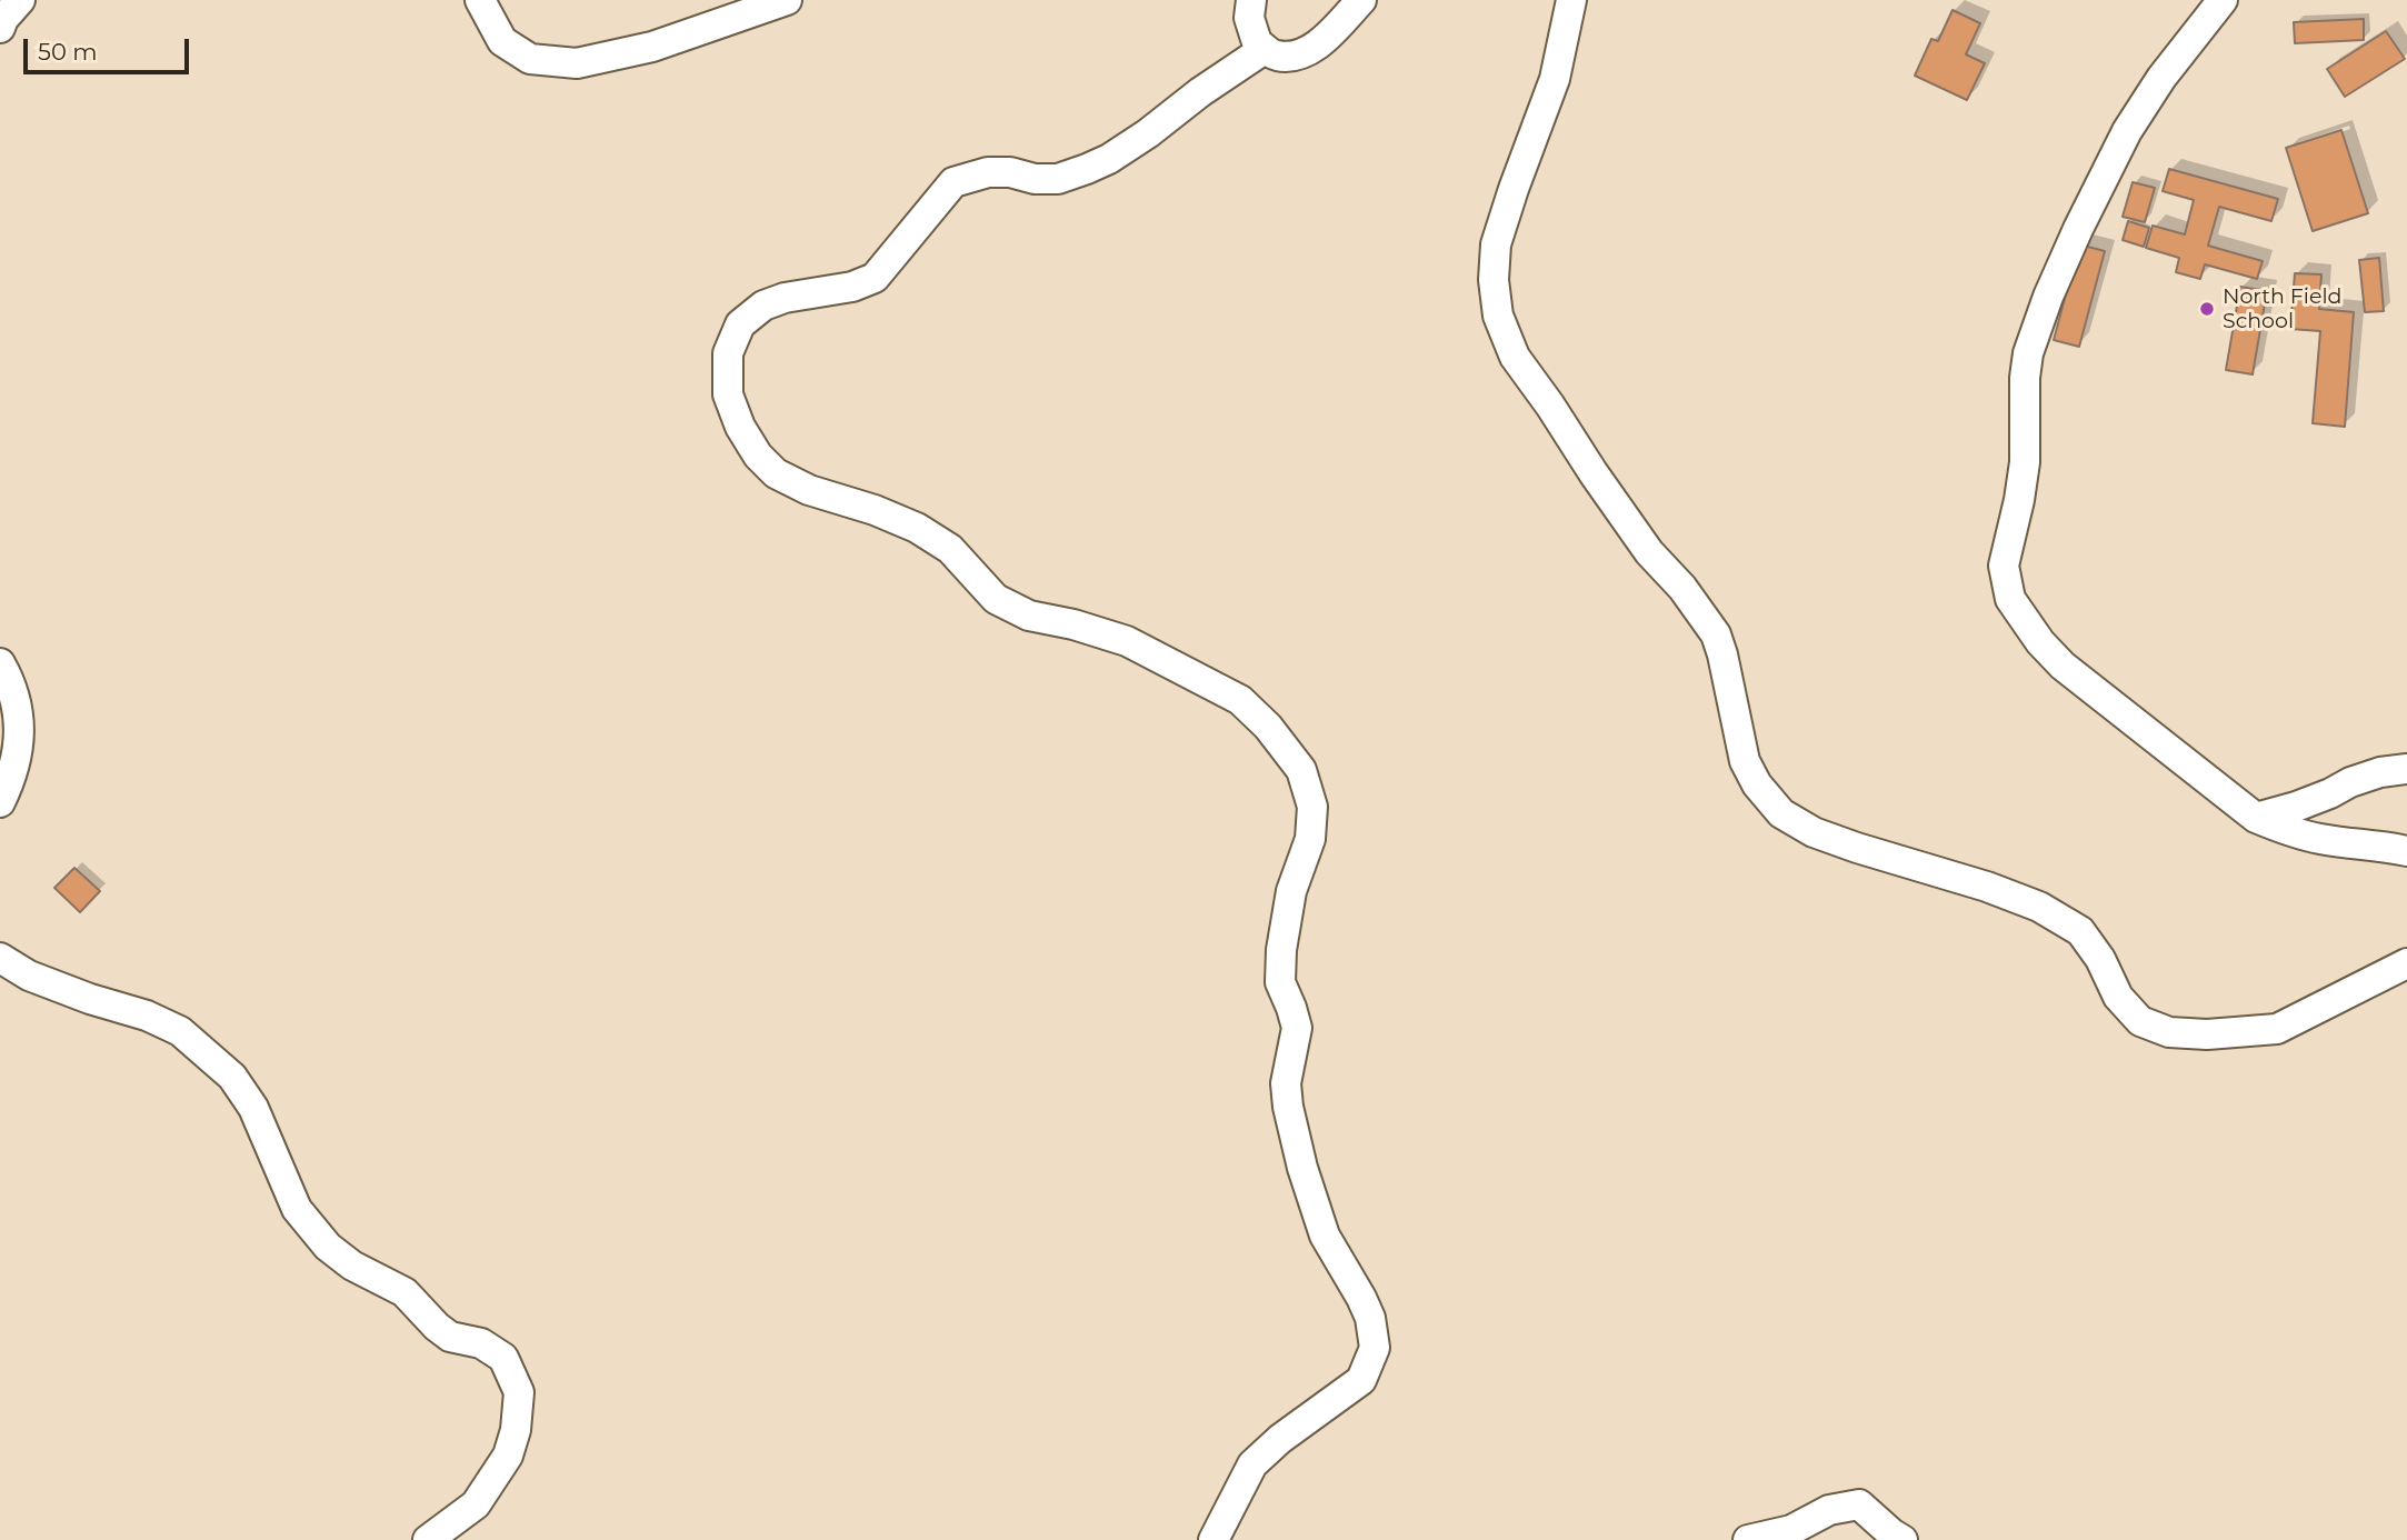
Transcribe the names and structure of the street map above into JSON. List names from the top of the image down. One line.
{"places":["North Field School"],"scale_bar":"50 m"}
